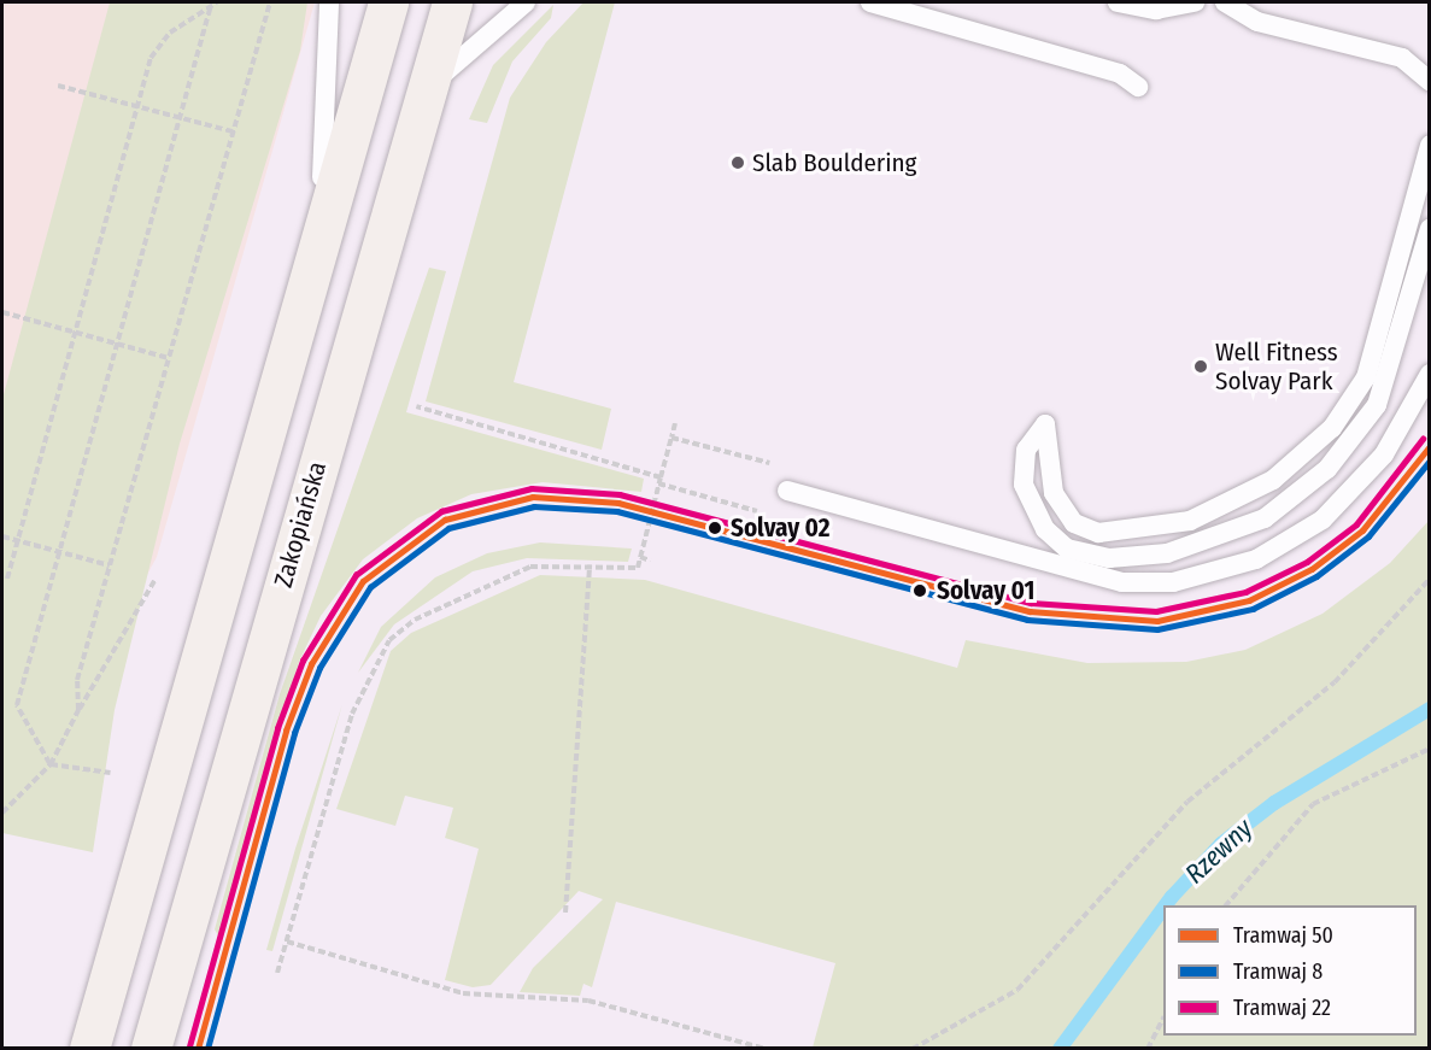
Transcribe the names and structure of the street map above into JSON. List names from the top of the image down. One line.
{"streets":{"main road":["Zakopiańska"]},"water":["Rzewny"],"places":["Slab Bouldering","Well Fitness Solvay Park","Solvay 02","Solvay 01"],"lines":["tram line 22","tram line 50","tram line 8"],"legend":["Tramwaj 50","Tramwaj 8","Tramwaj 22"]}
